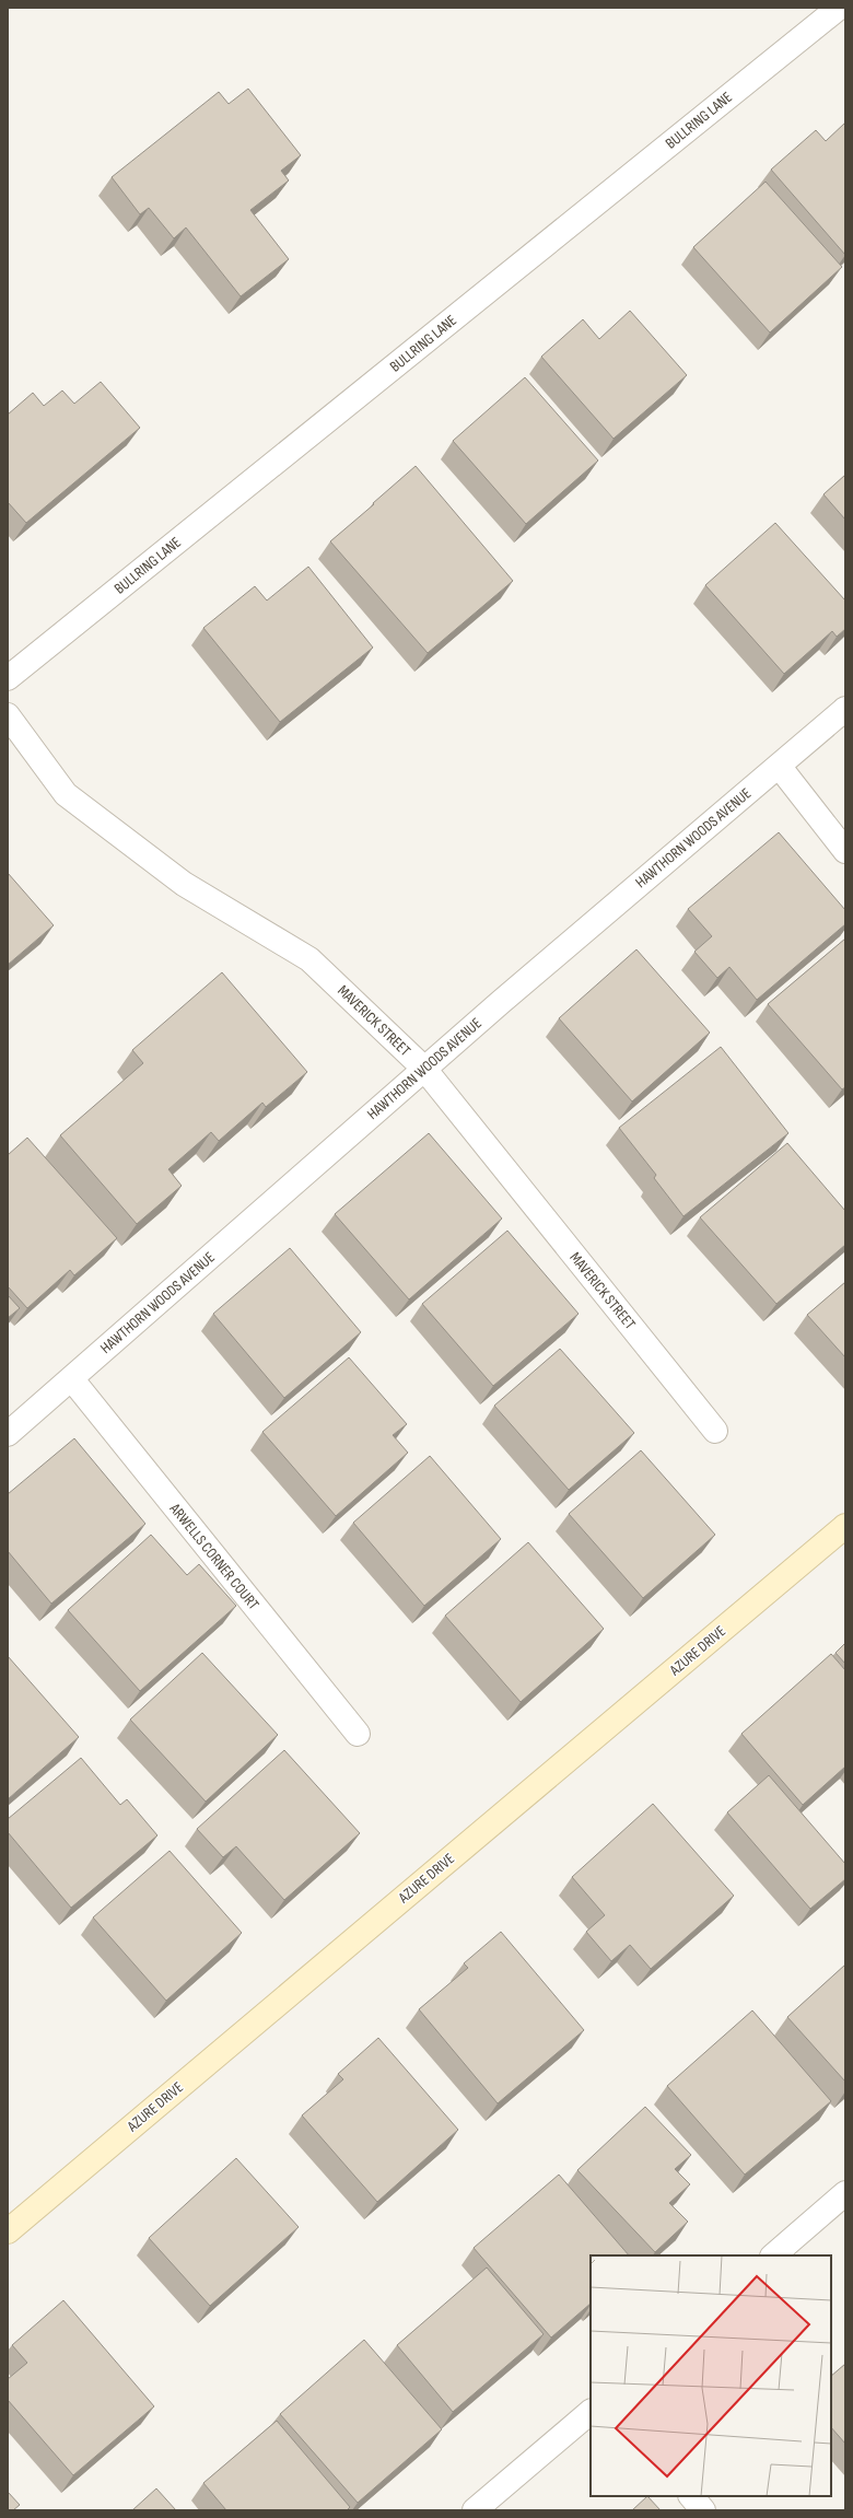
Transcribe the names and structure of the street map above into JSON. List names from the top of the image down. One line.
{"streets":{"street":["BULLRING LANE","HAWTHORN WOODS AVENUE","MAVERICK STREET","ARWELLS CORNER COURT","AZURE DRIVE"]},"crossings":[["HAWTHORN WOODS AVENUE","MAVERICK STREET"],["HAWTHORN WOODS AVENUE","ARWELLS CORNER COURT"]]}
